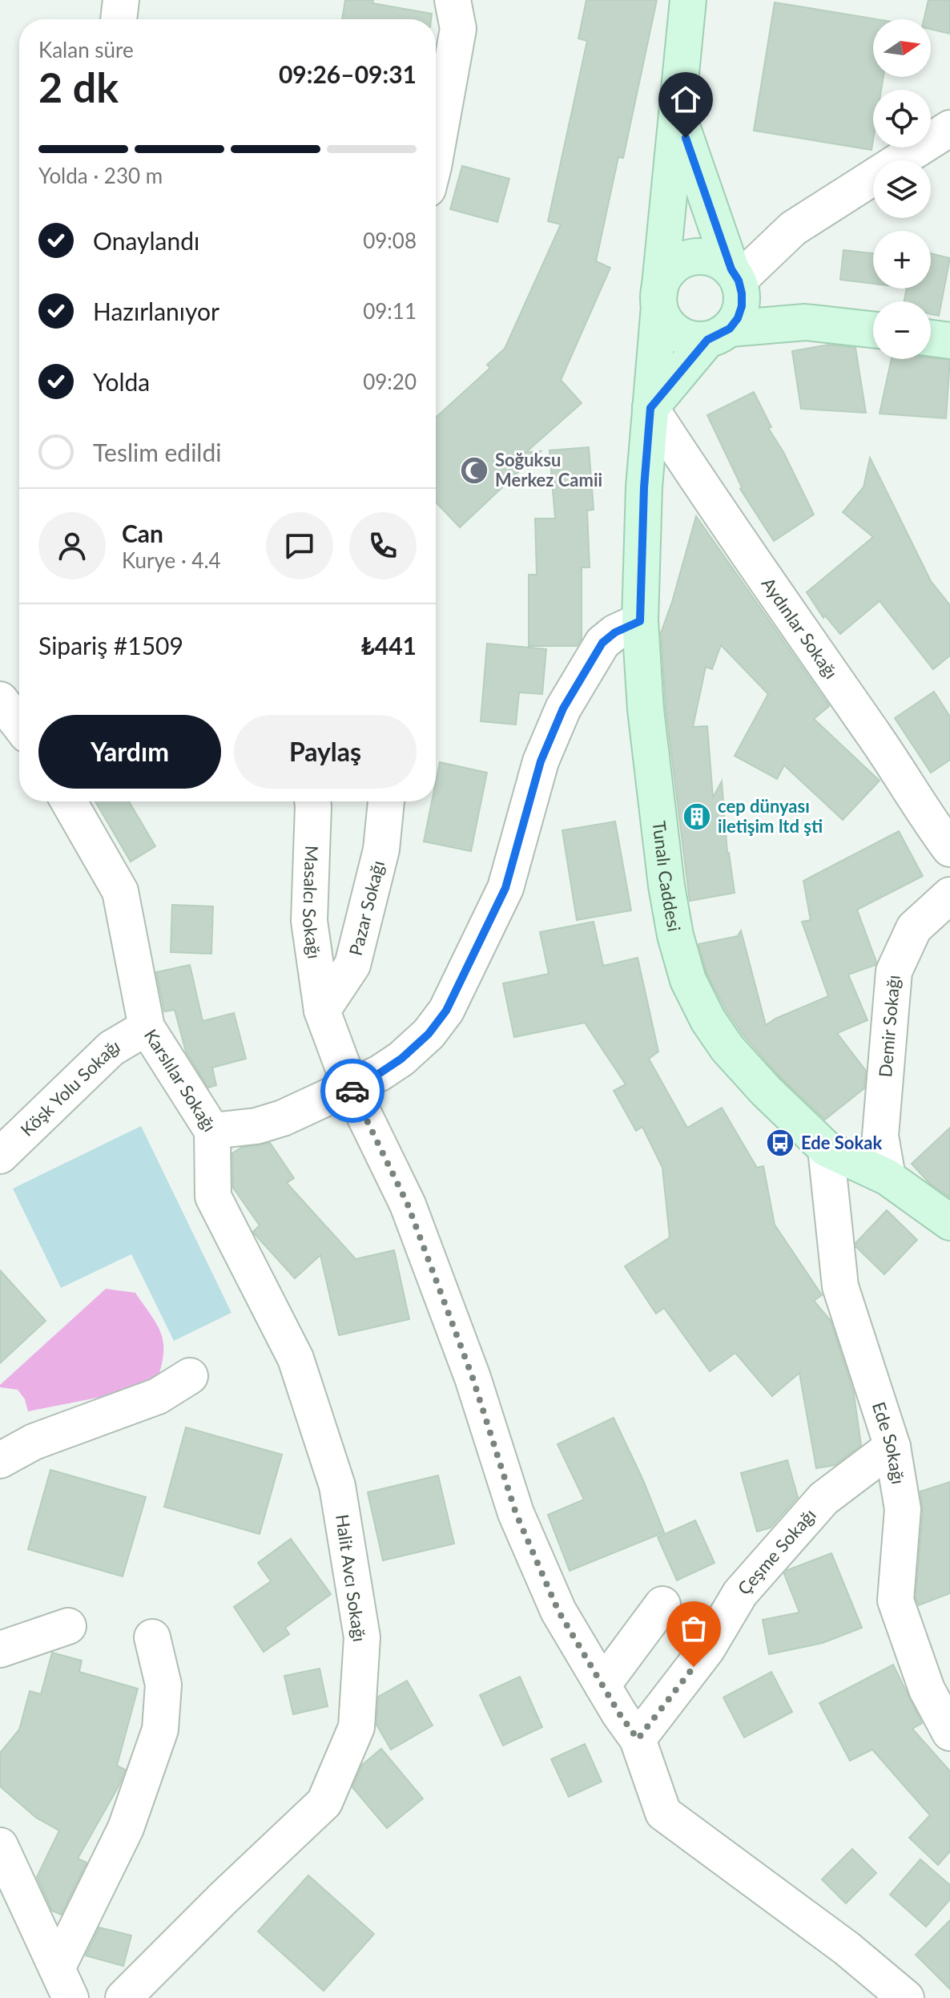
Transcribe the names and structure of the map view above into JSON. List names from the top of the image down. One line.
{"streets":{"main road":["Tunalı Caddesi"],"street":["Aydınlar Sokağı","Masalcı Sokağı","Pazar Sokağı","Demir Sokağı","Karslılar Sokağı","Köşk Yolu Sokağı","Ede Sokağı","Çeşme Sokağı","Halit Avcı Sokağı"]},"crossings":[["Aydınlar Sokağı","Tunalı Caddesi"],["Tunalı Caddesi","Demir Sokağı"],["Tunalı Caddesi","Karslılar Sokağı"],["Tunalı Caddesi","Ede Sokağı"],["Masalcı Sokağı","Pazar Sokağı"],["Karslılar Sokağı","Köşk Yolu Sokağı"],["Karslılar Sokağı","Halit Avcı Sokağı"],["Ede Sokağı","Çeşme Sokağı"]],"places":{"mosque":["Soğuksu Merkez Camii"],"building":["cep dünyası iletişim ltd şti"],"bus stop":["Ede Sokak"]},"north":"right","page":{"map_buttons":["+","−"],"heading":["2 dk","Kalan süre","09:26–09:31"],"panel":["Can","Kurye · 4.4","Sipariş #1509","₺441"],"bar":"Yolda · 230 m","list":[["Onaylandı","09:08"],["Hazırlanıyor","09:11"],["Yolda","09:20"],"Teslim edildi"],"buttons":["Yardım","Paylaş"]}}
